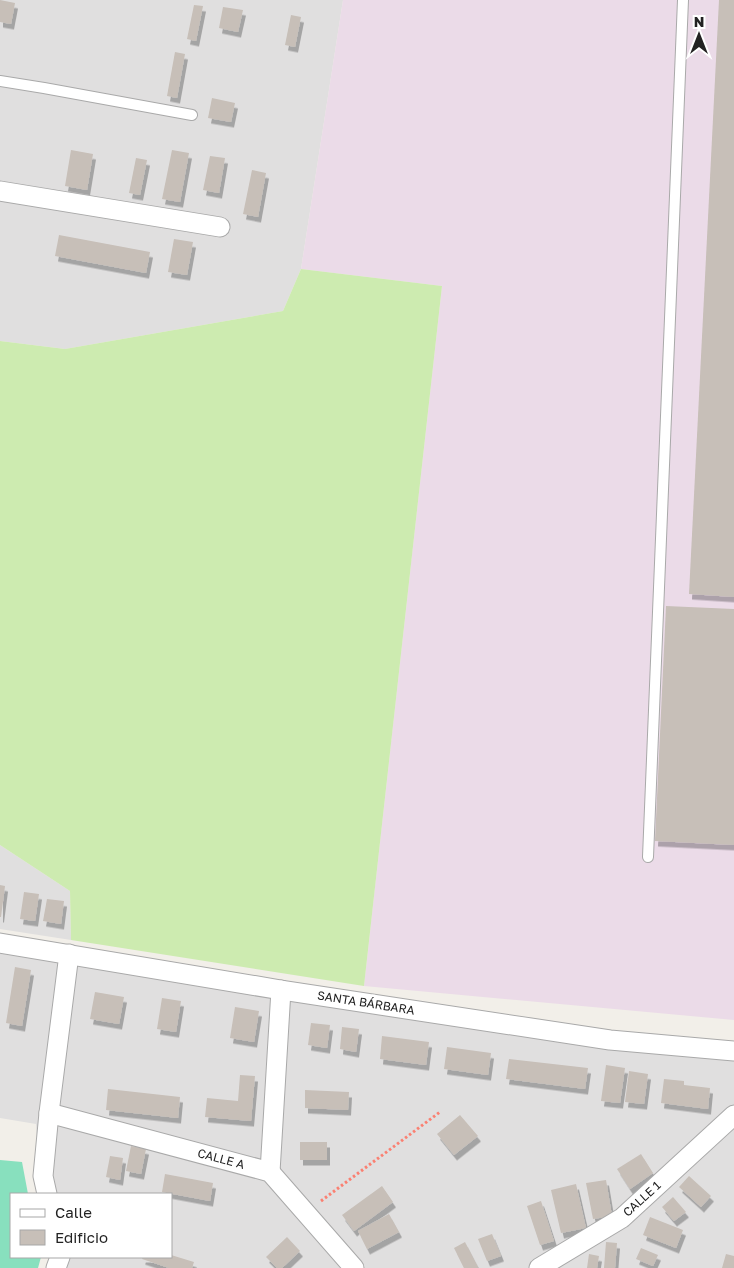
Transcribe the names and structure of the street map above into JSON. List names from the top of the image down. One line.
{"streets":{"street":["SANTA BÁRBARA","CALLE A","CALLE 1"]},"legend":["Calle","Edificio"],"north":"top"}
